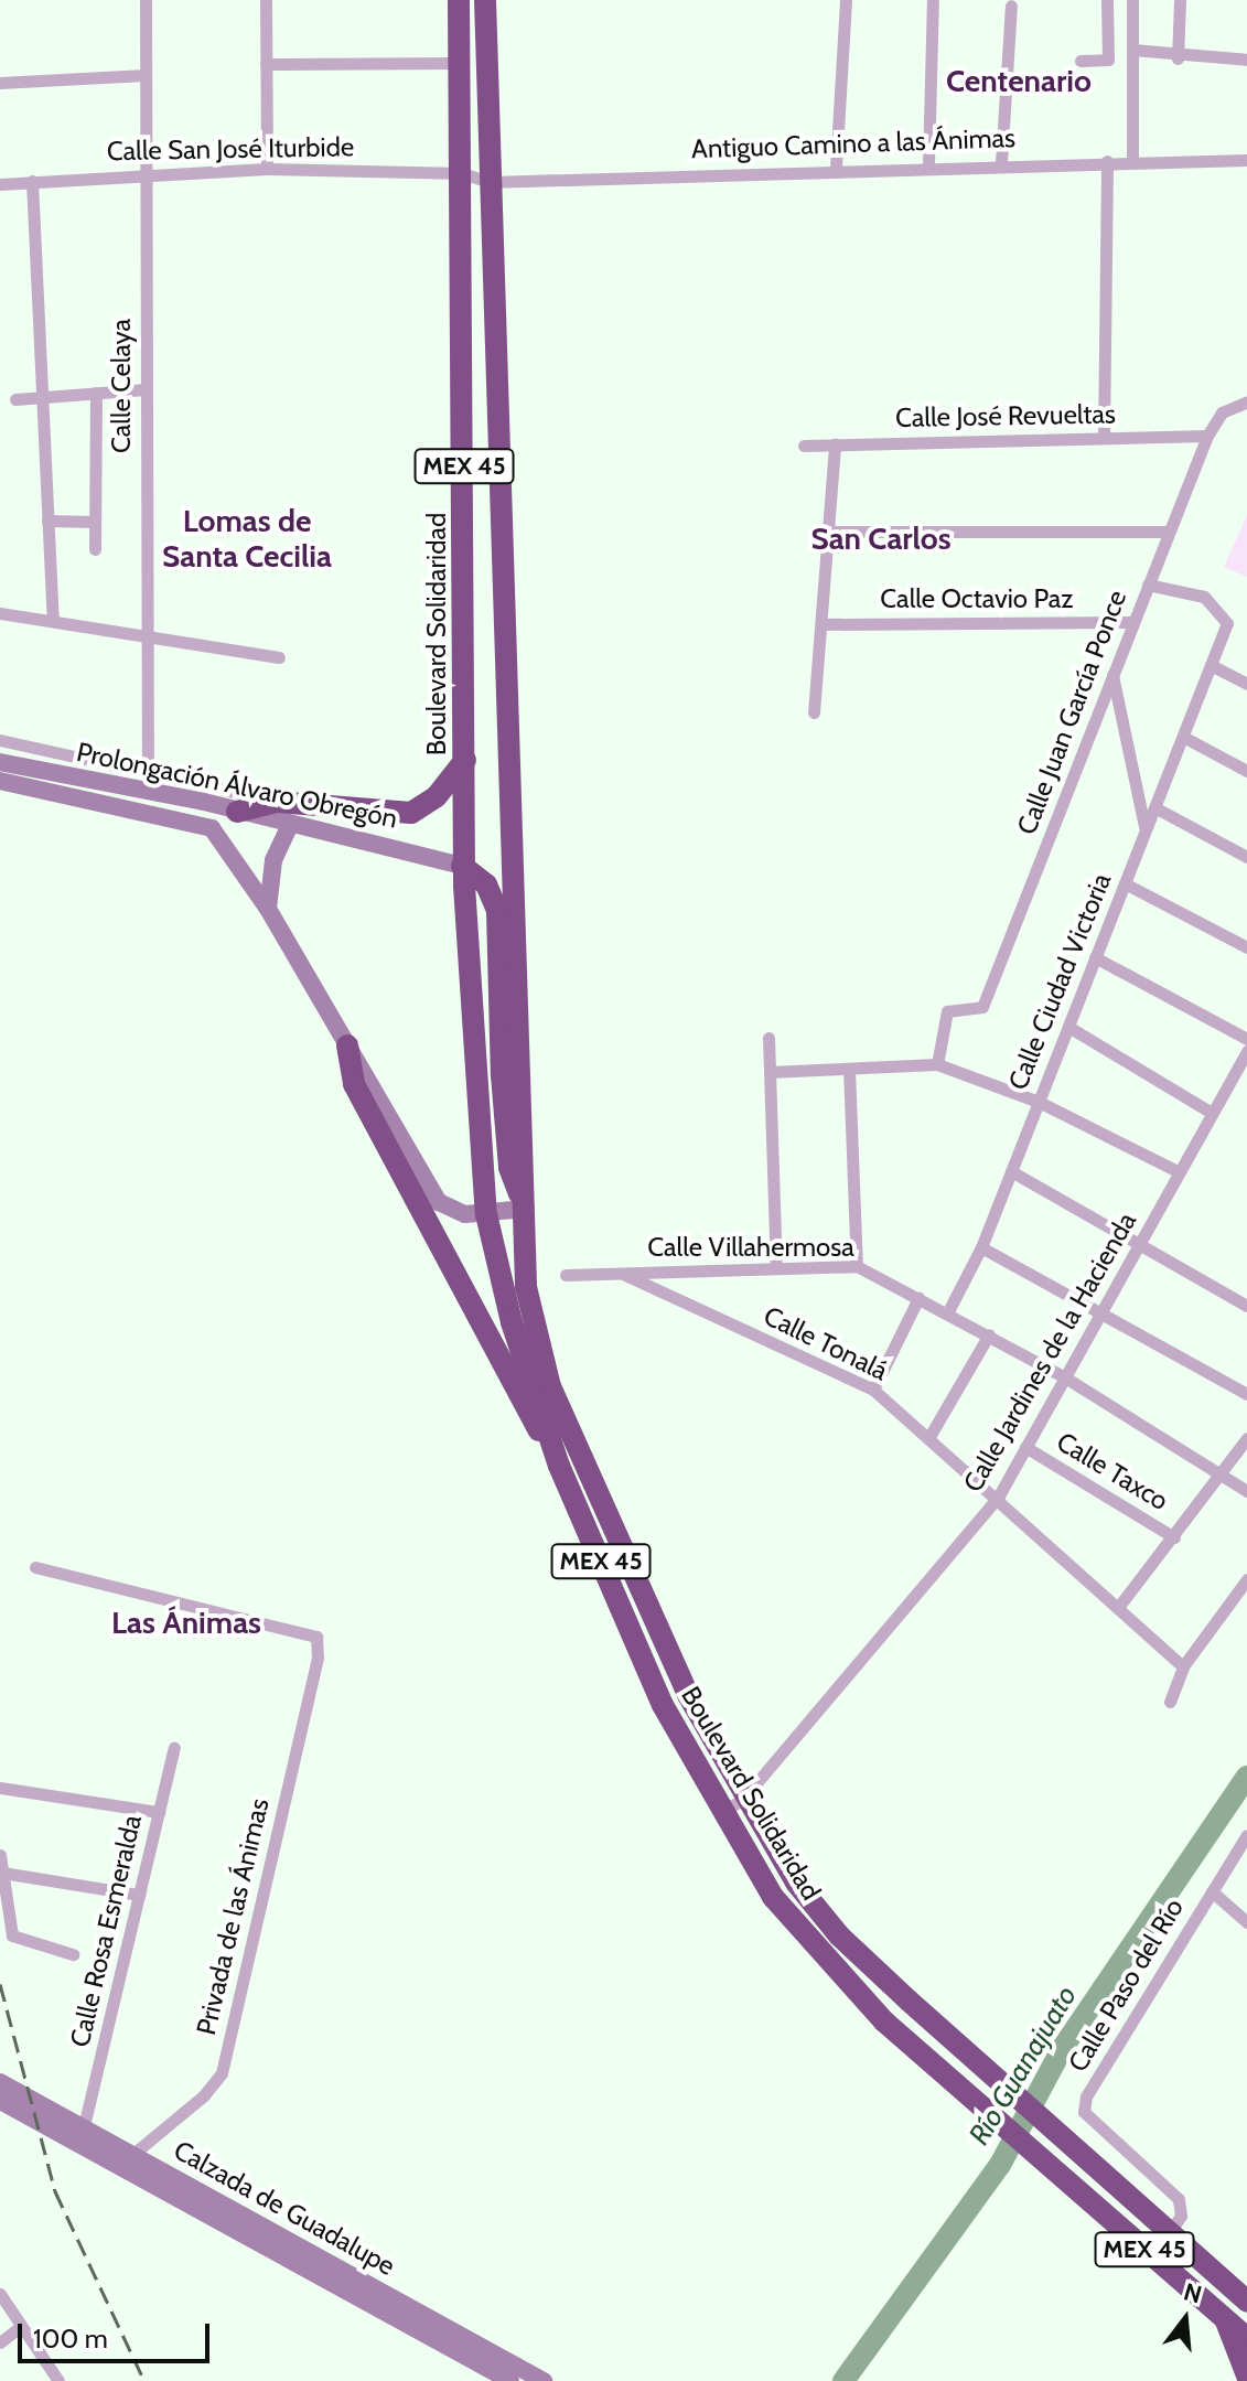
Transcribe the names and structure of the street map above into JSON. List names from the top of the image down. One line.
{"streets":{"highway":["MEX 45","Boulevard Solidaridad"],"street":["Antiguo Camino a las Ánimas","Calle San José Iturbide","Calle Celaya","Calle José Revueltas","Calle Octavio Paz","Calle Juan García Ponce","Prolongación Álvaro Obregón","Calle Ciudad Victoria","Calle Villahermosa","Calle Tonalá","Calle Jardines de la Hacienda","Calle Taxco","Privada de las Ánimas","Calle Rosa Esmeralda","Calle Paso del Río","Calzada de Guadalupe"]},"crossings":[["Antiguo Camino a las Ánimas","Calle San José Iturbide"],["Antiguo Camino a las Ánimas","Boulevard Solidaridad"],["Calle San José Iturbide","Calle Celaya"],["Calle San José Iturbide","Boulevard Solidaridad"],["Calle José Revueltas","Calle Juan García Ponce"],["Calle Octavio Paz","Calle Juan García Ponce"],["Boulevard Solidaridad","Prolongación Álvaro Obregón"],["Boulevard Solidaridad","Calle Jardines de la Hacienda"],["Boulevard Solidaridad","Calle Paso del Río"],["Calle Juan García Ponce","Calle Ciudad Victoria"],["Calle Ciudad Victoria","Calle Villahermosa"],["Calle Villahermosa","Calle Tonalá"],["Calle Villahermosa","Calle Jardines de la Hacienda"],["Calle Tonalá","Calle Jardines de la Hacienda"],["Calle Jardines de la Hacienda","Calle Taxco"],["Privada de las Ánimas","Calzada de Guadalupe"],["Calle Rosa Esmeralda","Calzada de Guadalupe"]],"districts":["Centenario","Lomas de Santa Cecilia","San Carlos","Las Ánimas"],"water":["Río Guanajuato"],"scale_bar":"100 m","north":"top"}
